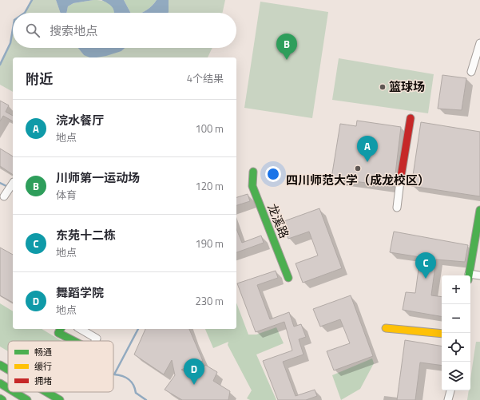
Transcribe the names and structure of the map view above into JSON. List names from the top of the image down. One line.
{"streets":{"main road":["龙溪路"]},"places":["篮球场","四川师范大学（成龙校区）"],"legend":["畅通","缓行","拥堵"],"page":{"search":"搜索地点","pins":["B","A","C","D"],"heading":["附近","4个结果"],"list":[{"mark":"A","name":"浣水餐厅","note":"地点","value":"100 m"},{"mark":"B","name":"川师第一运动场","note":"体育","value":"120 m"},{"mark":"C","name":"东苑十二栋","note":"地点","value":"190 m"},{"mark":"D","name":"舞蹈学院","note":"地点","value":"230 m"}],"map_buttons":["+","−"]}}
